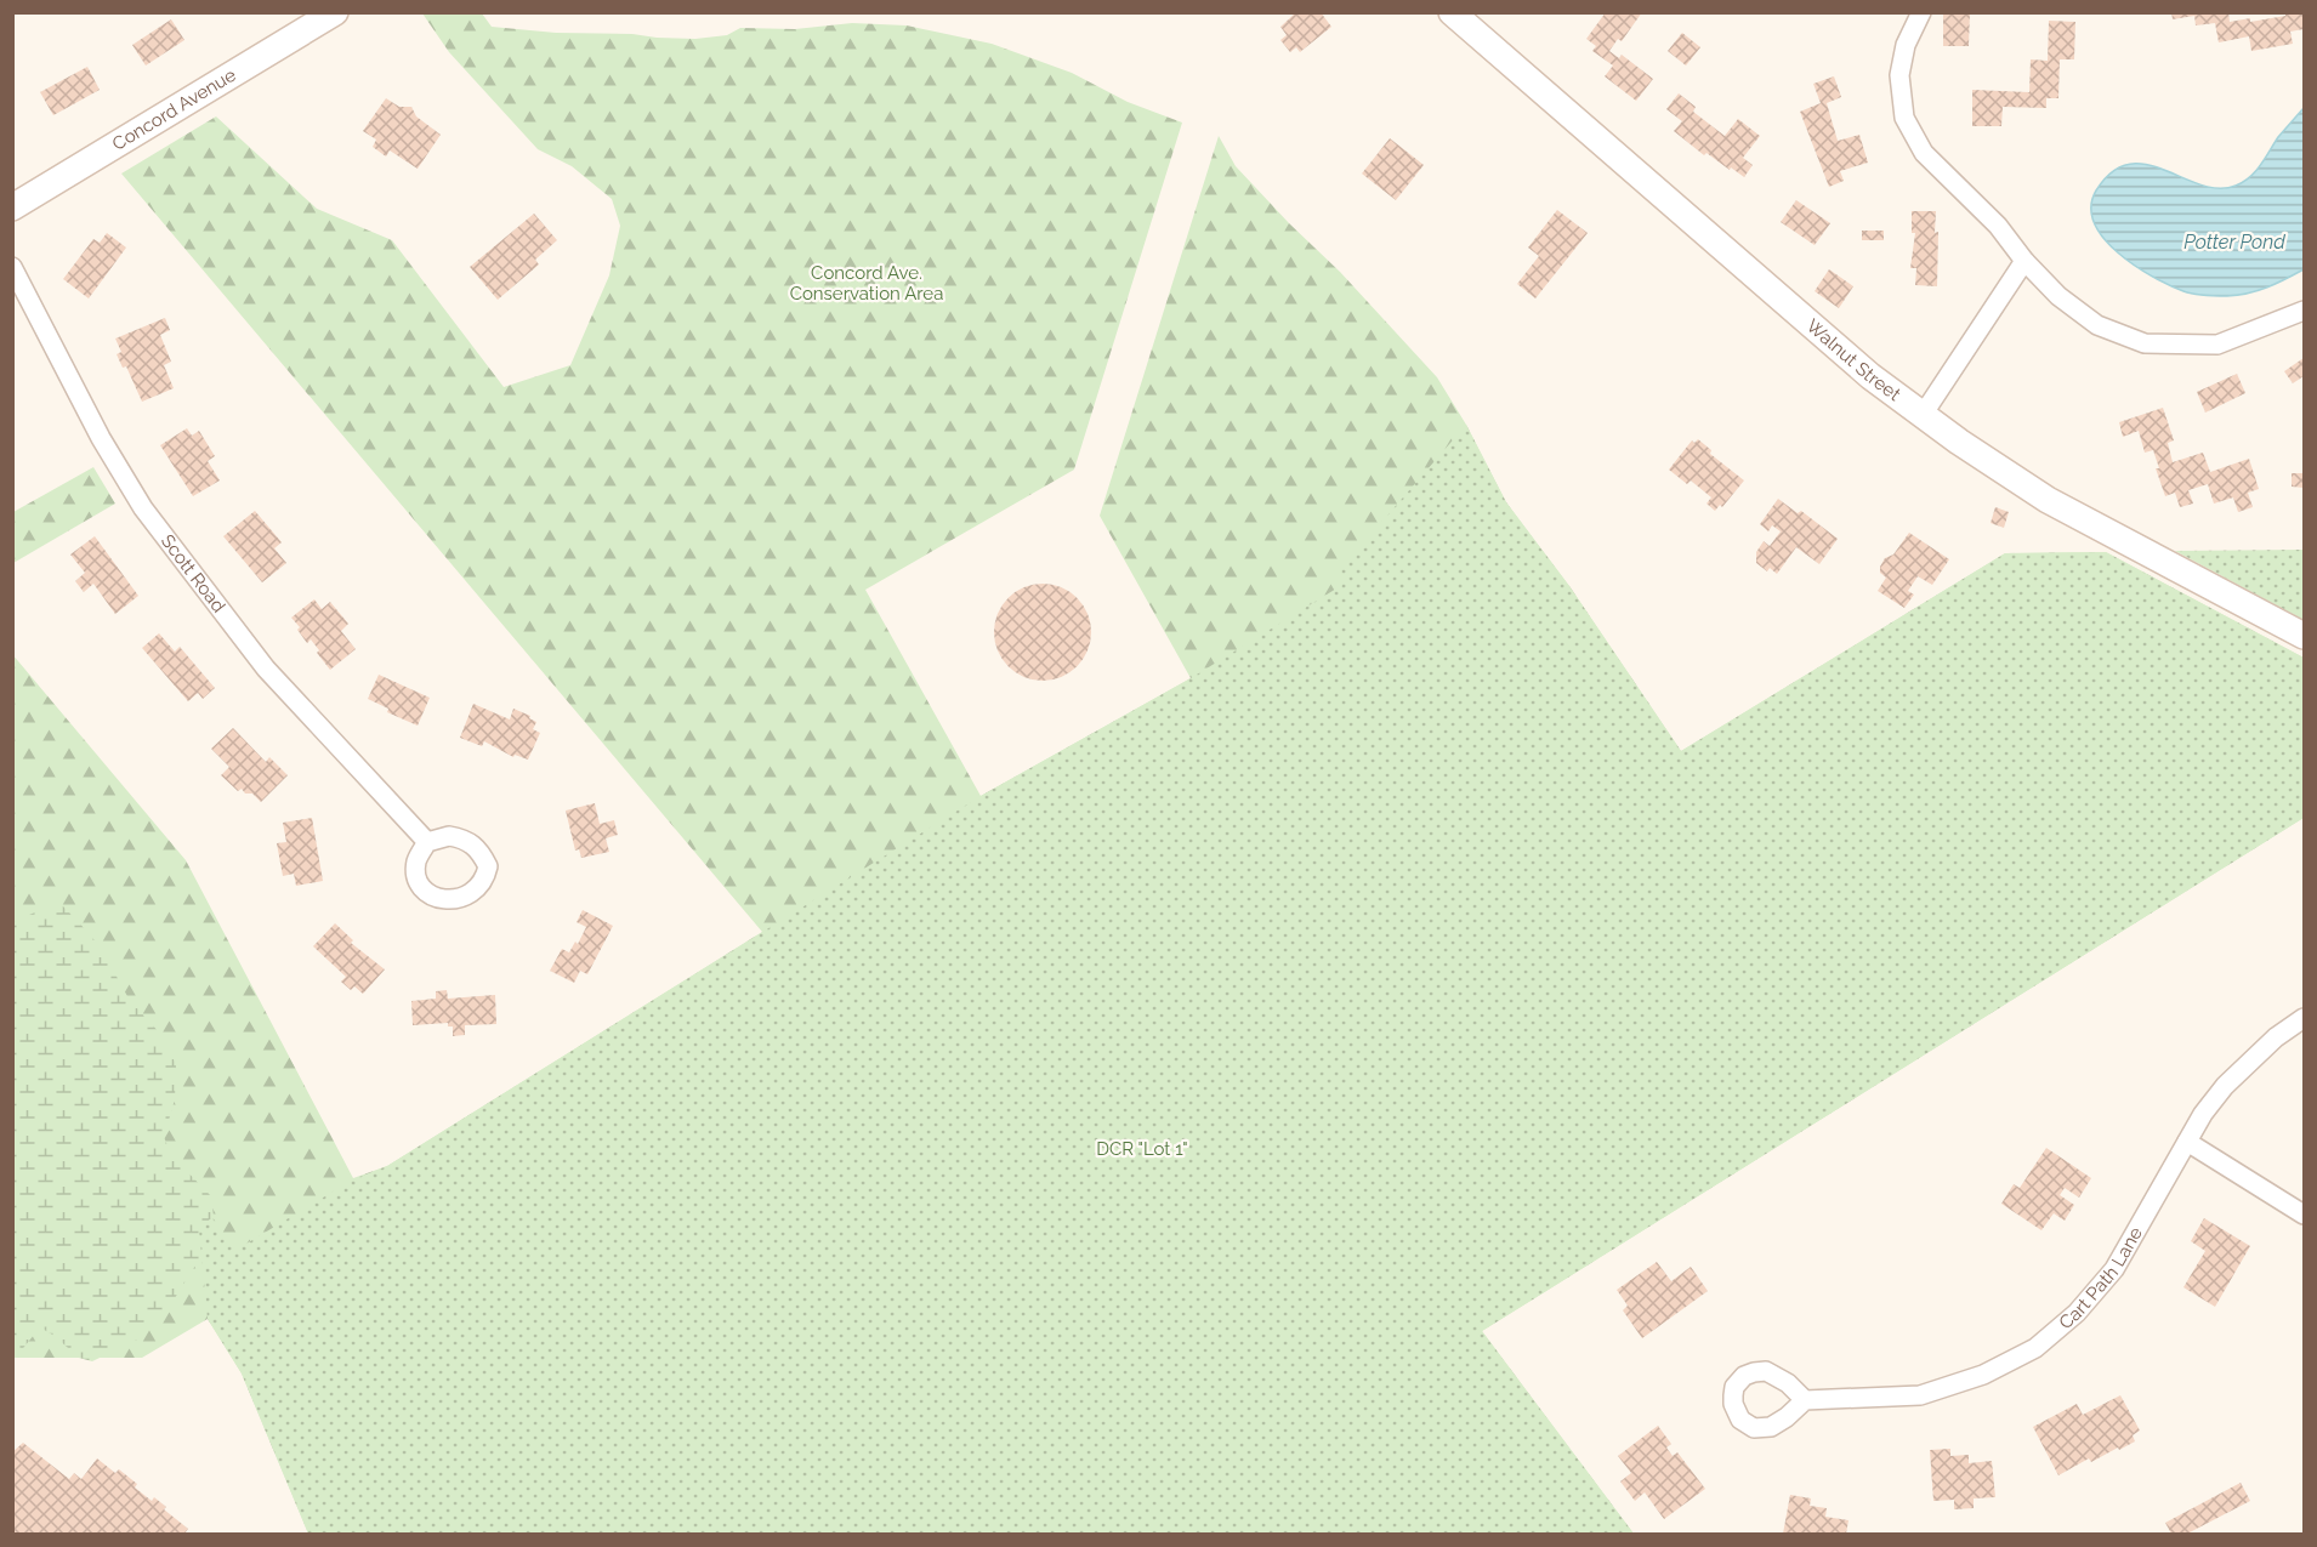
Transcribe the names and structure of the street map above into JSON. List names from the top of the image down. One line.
{"streets":{"street":["Concord Avenue","Walnut Street","Scott Road","Cart Path Lane"]},"water":["Potter Pond"],"parks":["Concord Ave. Conservation Area","DCR \"Lot 1\""]}
